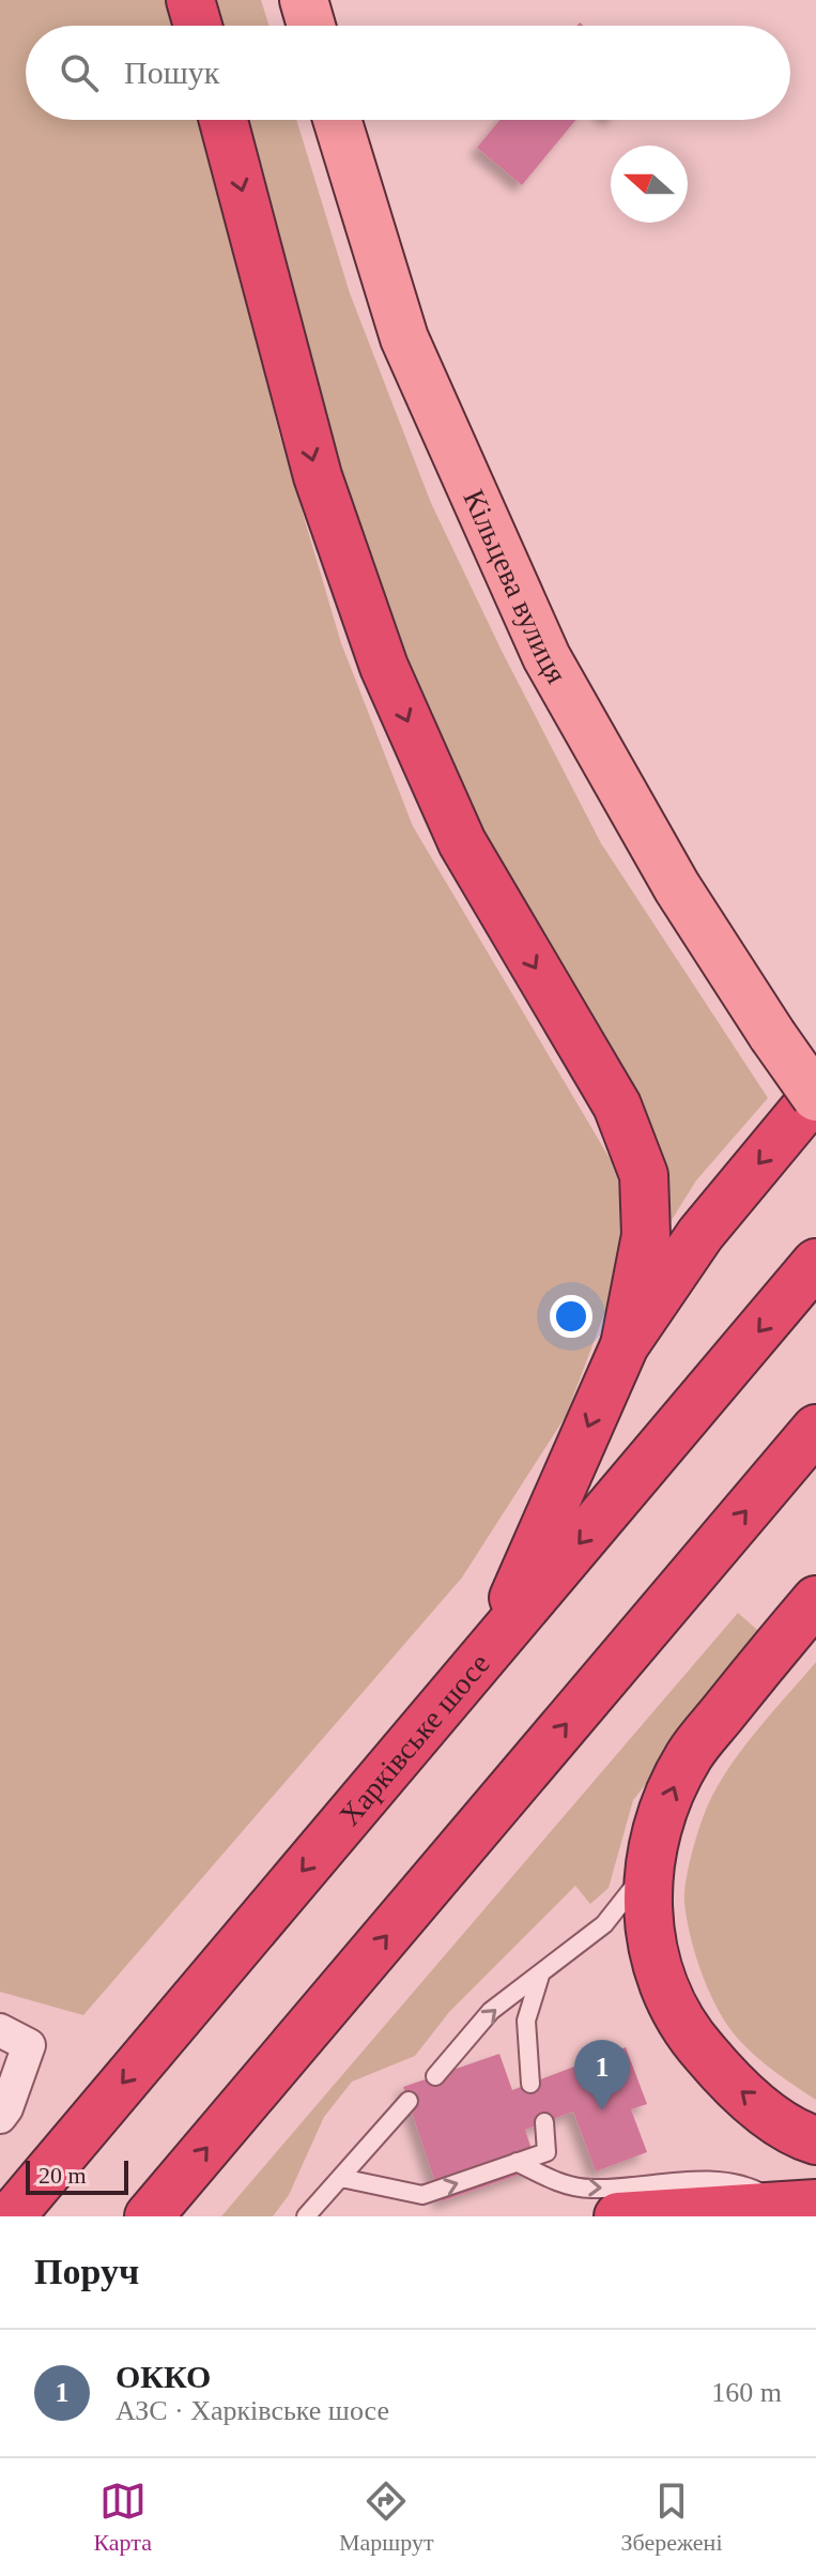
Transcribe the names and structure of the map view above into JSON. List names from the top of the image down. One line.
{"streets":{"highway":["Харківське шосе"],"main road":["Кільцева вулиця"]},"scale_bar":"20 m","north":"left","page":{"search":"Пошук","pins":"1","scale":"20 m","heading":"Поруч","list":[{"mark":"1","name":"ОККО","note":"АЗС · Харківське шосе","value":"160 m"}],"nav":["Карта","Маршрут","Збережені"]}}
